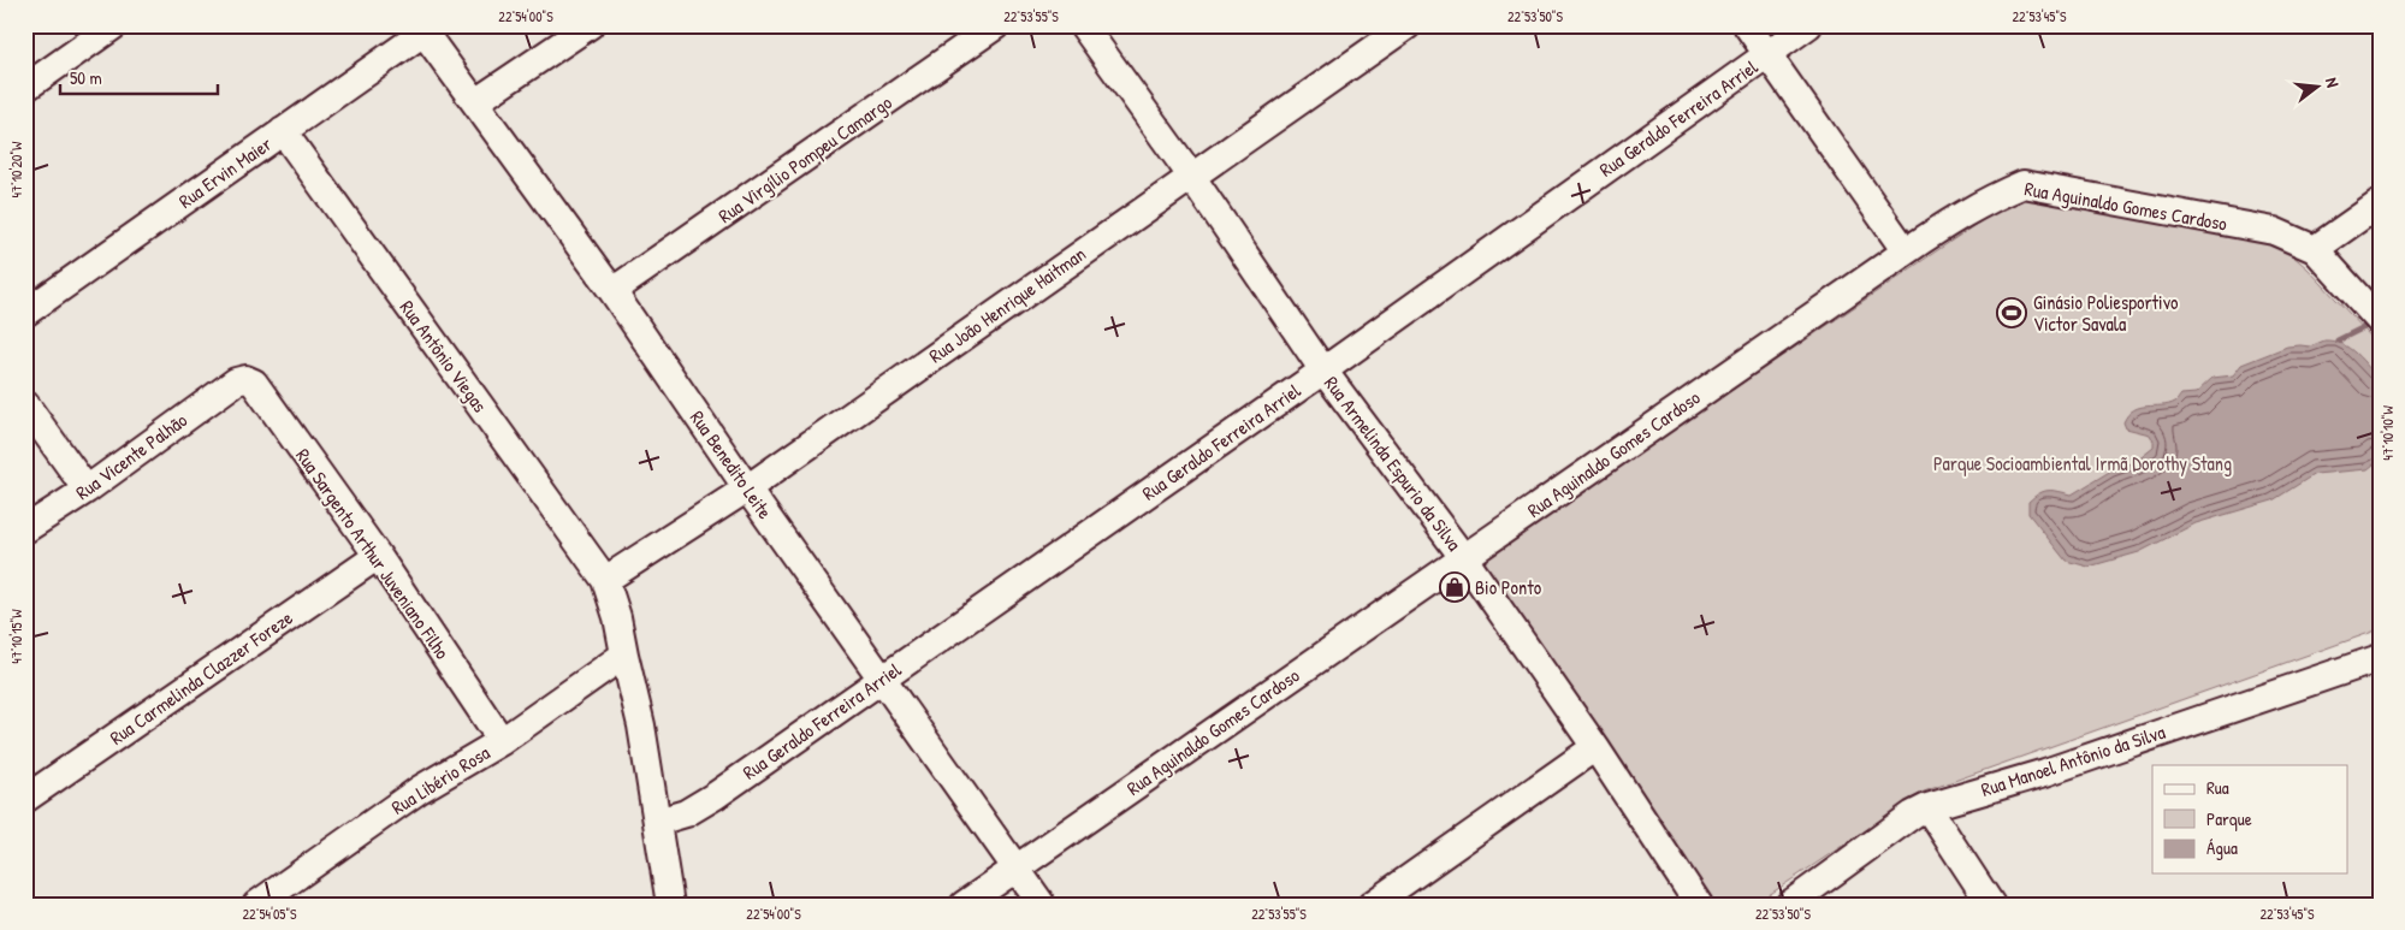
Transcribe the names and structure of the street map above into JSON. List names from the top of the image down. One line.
{"streets":{"street":["Rua Geraldo Ferreira Arriel","Rua Virgílio Pompeu Camargo","Rua Ervin Maier","Rua Aguinaldo Gomes Cardoso","Rua João Henrique Haitman","Rua Antônio Viegas","Rua Vicente Palhão","Rua Armelinda Espurio da Silva","Rua Benedito Leite","Rua Sargento Arthur Juveniano Filho","Rua Carmelinda Clazzer Foreze","Rua Manoel Antônio da Silva","Rua Libério Rosa"]},"crossings":[["Rua Geraldo Ferreira Arriel","Rua Antônio Viegas"],["Rua Geraldo Ferreira Arriel","Rua Armelinda Espurio da Silva"],["Rua Geraldo Ferreira Arriel","Rua Benedito Leite"],["Rua Virgílio Pompeu Camargo","Rua Benedito Leite"],["Rua Ervin Maier","Rua Antônio Viegas"],["Rua Ervin Maier","Rua Benedito Leite"],["Rua Aguinaldo Gomes Cardoso","Rua Armelinda Espurio da Silva"],["Rua Aguinaldo Gomes Cardoso","Rua Benedito Leite"],["Rua João Henrique Haitman","Rua Antônio Viegas"],["Rua João Henrique Haitman","Rua Armelinda Espurio da Silva"],["Rua João Henrique Haitman","Rua Benedito Leite"],["Rua Antônio Viegas","Rua Libério Rosa"],["Rua Vicente Palhão","Rua Sargento Arthur Juveniano Filho"],["Rua Sargento Arthur Juveniano Filho","Rua Carmelinda Clazzer Foreze"],["Rua Sargento Arthur Juveniano Filho","Rua Libério Rosa"]],"parks":["Parque Socioambiental Irmã Dorothy Stang"],"places":{"sports":["Ginásio Poliesportivo Victor Savala"],"shop":["Bio Ponto"]},"legend":["Rua","Parque","Água"],"scale_bar":"50 m","north":"right","coordinates":["22°54'00\"S","22°53'55\"S","22°53'50\"S","22°53'45\"S","47°10'20\"W","47°10'10\"W","47°10'15\"W","22°54'05\"S"]}
